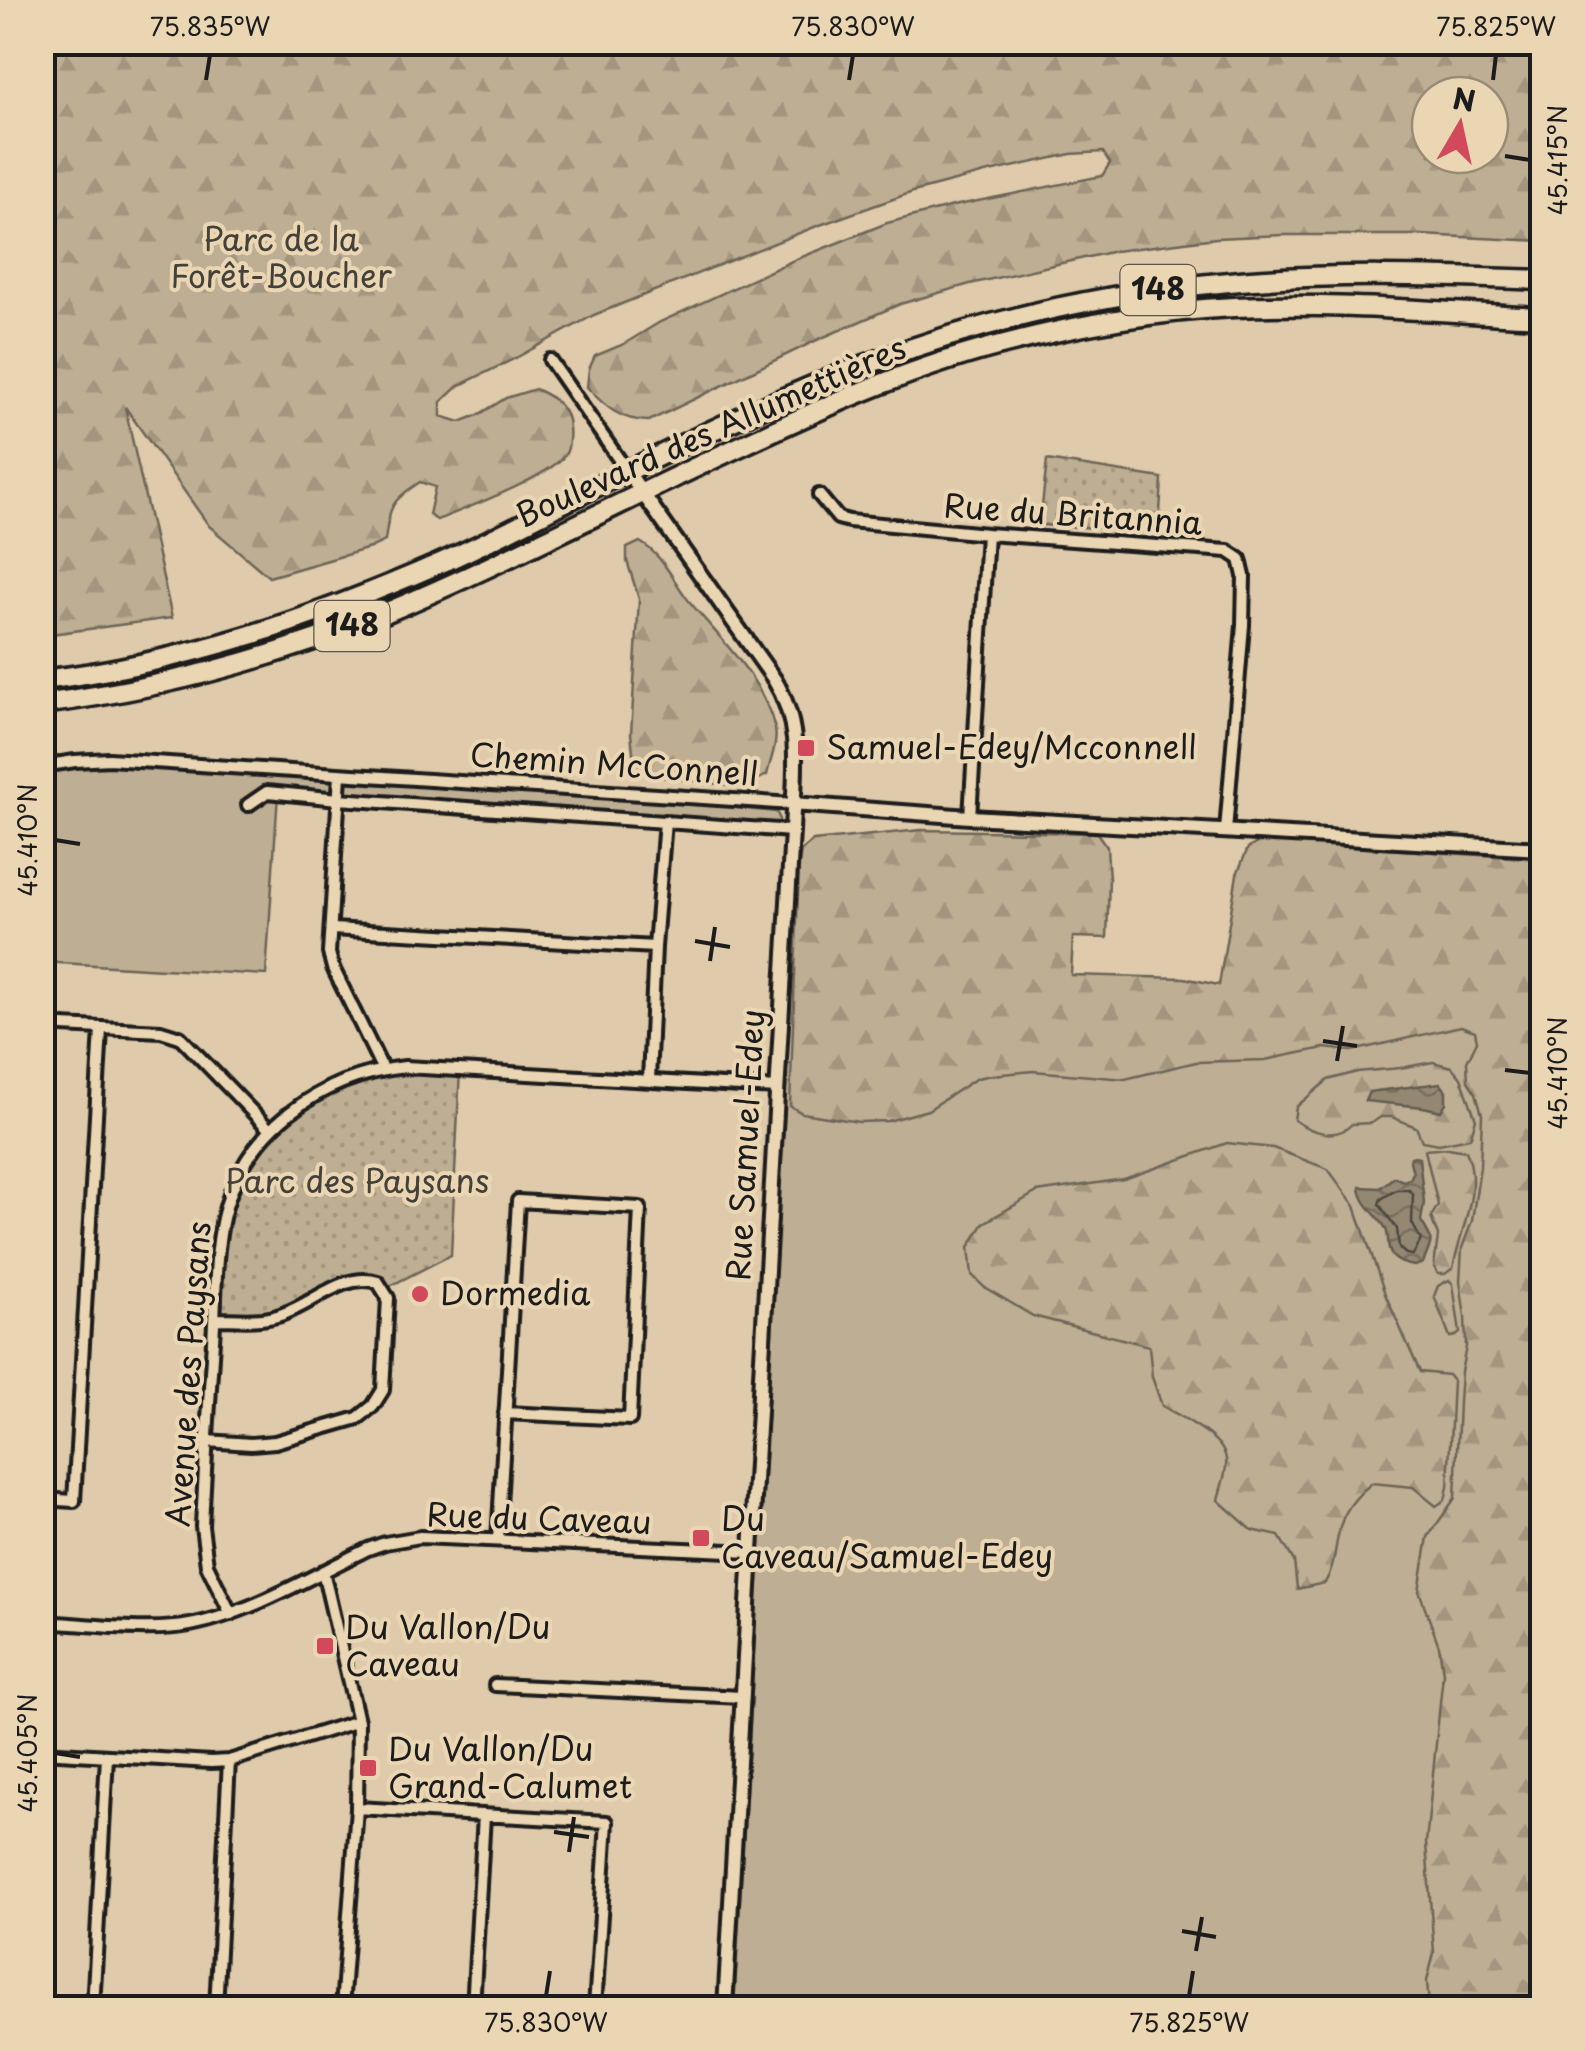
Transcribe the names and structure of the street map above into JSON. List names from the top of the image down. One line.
{"streets":{"highway":["148","Boulevard des Allumettières"],"street":["Rue du Britannia","Chemin McConnell","Rue Samuel-Edey","Avenue des Paysans","Rue du Caveau"]},"crossings":[["Boulevard des Allumettières","Rue Samuel-Edey"],["Rue du Britannia","Chemin McConnell"],["Chemin McConnell","Rue Samuel-Edey"],["Rue Samuel-Edey","Avenue des Paysans"],["Rue Samuel-Edey","Rue du Caveau"],["Avenue des Paysans","Rue du Caveau"]],"parks":["Parc de la Forêt-Boucher","Parc des Paysans"],"places":{"transit":["Samuel-Edey/Mcconnell","Du Caveau/Samuel-Edey","Du Vallon/Du Caveau","Du Vallon/Du Grand-Calumet"],"other":["Dormedia"]},"north":"top","coordinates":["75.835°W","75.830°W","75.825°W","45.415°N","45.410°N","45.405°N"]}
